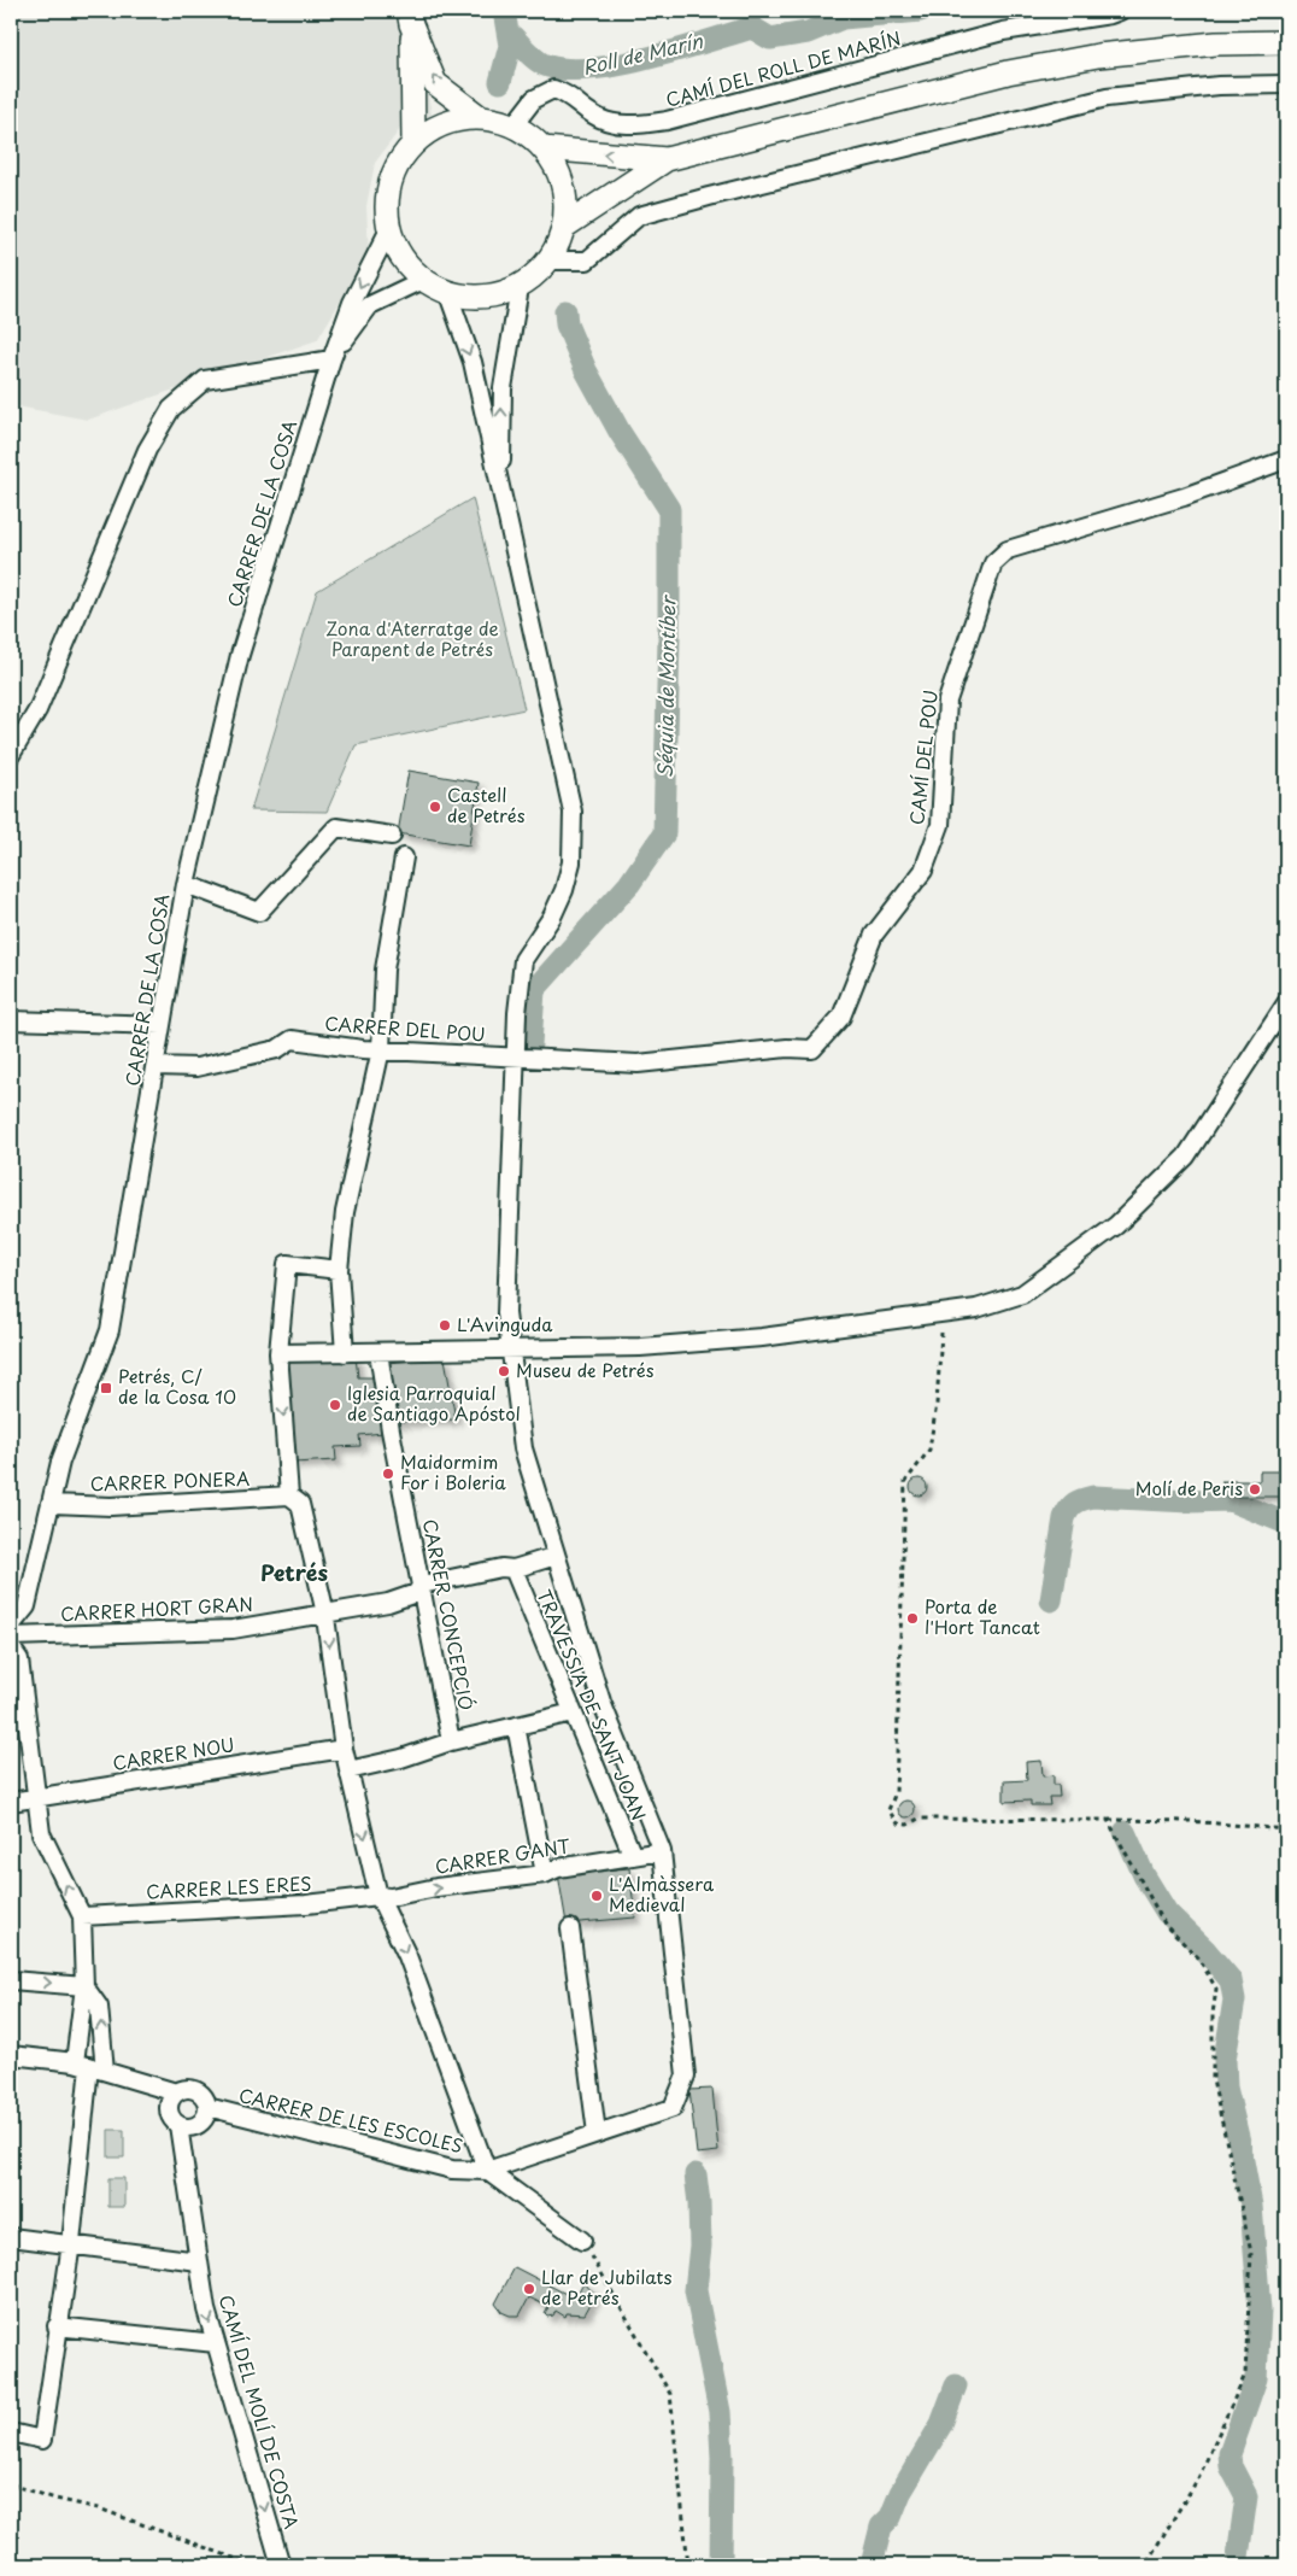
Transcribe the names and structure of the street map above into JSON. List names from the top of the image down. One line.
{"streets":{"street":["CAMÍ DEL ROLL DE MARÍN","CARRER DE LA COSA","CAMÍ DEL POU","CARRER DEL POU","CARRER PONERA","CARRER HORT GRAN","CARRER CONCEPCIÓ","TRAVESSIA DE SANT JOAN","CARRER NOU","CARRER GANT","CARRER LES ERES","CARRER DE LES ESCOLES","CAMÍ DEL MOLÍ DE COSTA"]},"crossings":[["CAMÍ DEL ROLL DE MARÍN","CARRER DE LA COSA"],["CARRER DE LA COSA","CARRER DEL POU"],["CARRER DE LA COSA","CARRER PONERA"],["CAMÍ DEL POU","CARRER DEL POU"],["CARRER HORT GRAN","CARRER CONCEPCIÓ"],["CARRER HORT GRAN","TRAVESSIA DE SANT JOAN"],["TRAVESSIA DE SANT JOAN","CARRER GANT"],["CARRER GANT","CARRER LES ERES"],["CARRER DE LES ESCOLES","CAMÍ DEL MOLÍ DE COSTA"]],"one_way":["CAMÍ DEL MOLÍ DE COSTA"],"districts":["Petrés"],"water":["Roll de Marín","Séquia de Montíber"],"parks":["Zona d'Aterratge de Parapent de Petrés"],"places":{"other":["Castell de Petrés","L'Avinguda","Museu de Petrés","Iglesia Parroquial de Santiago Apóstol","Maidormim For i Boleria","Molí de Peris","Porta de l'Hort Tancat","L'Almàssera Medieval","Llar de Jubilats de Petrés"],"transit":["Petrés, C/ de la Cosa 10"]}}
